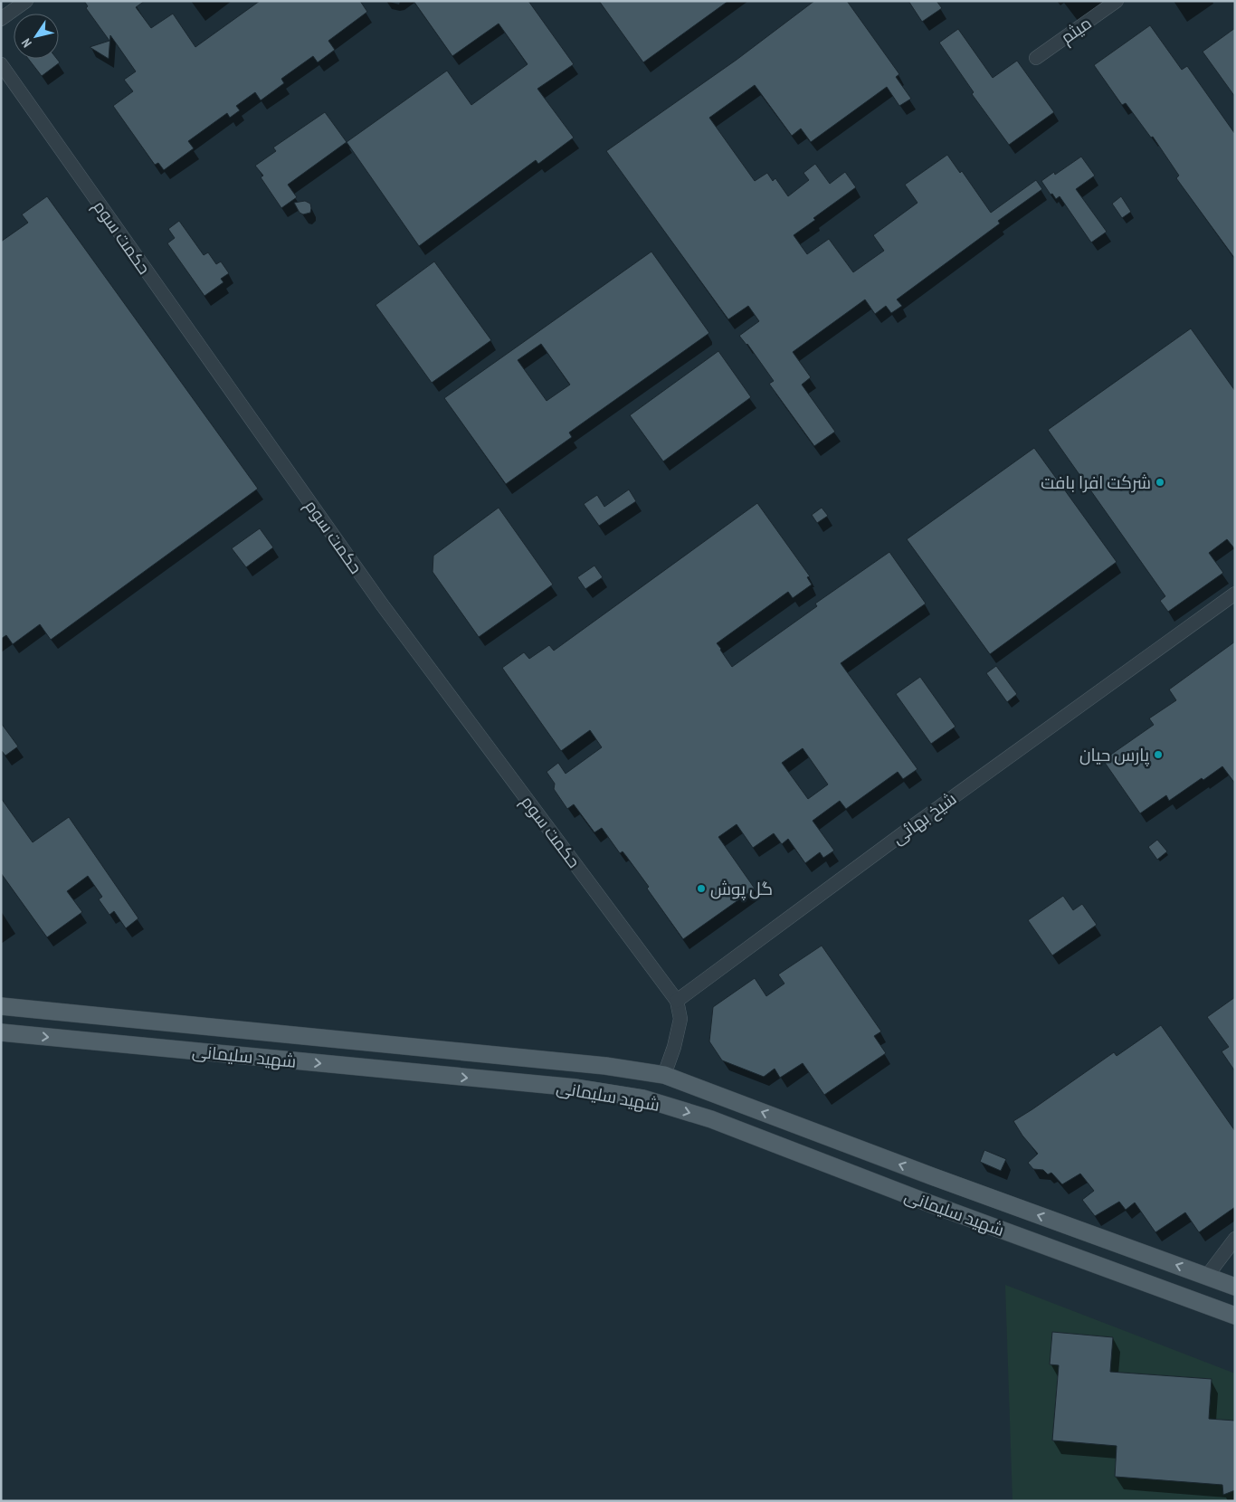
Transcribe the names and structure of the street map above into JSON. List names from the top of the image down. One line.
{"streets":{"main road":["شهید سلیمانی"],"street":["میثم","حکمت سوم","شیخ بهائی"]},"crossings":[["حکمت سوم","شیخ بهائی"]],"places":["شرکت افرا بافت","پارس حیان","گل پوش"],"north":"bottom left"}
